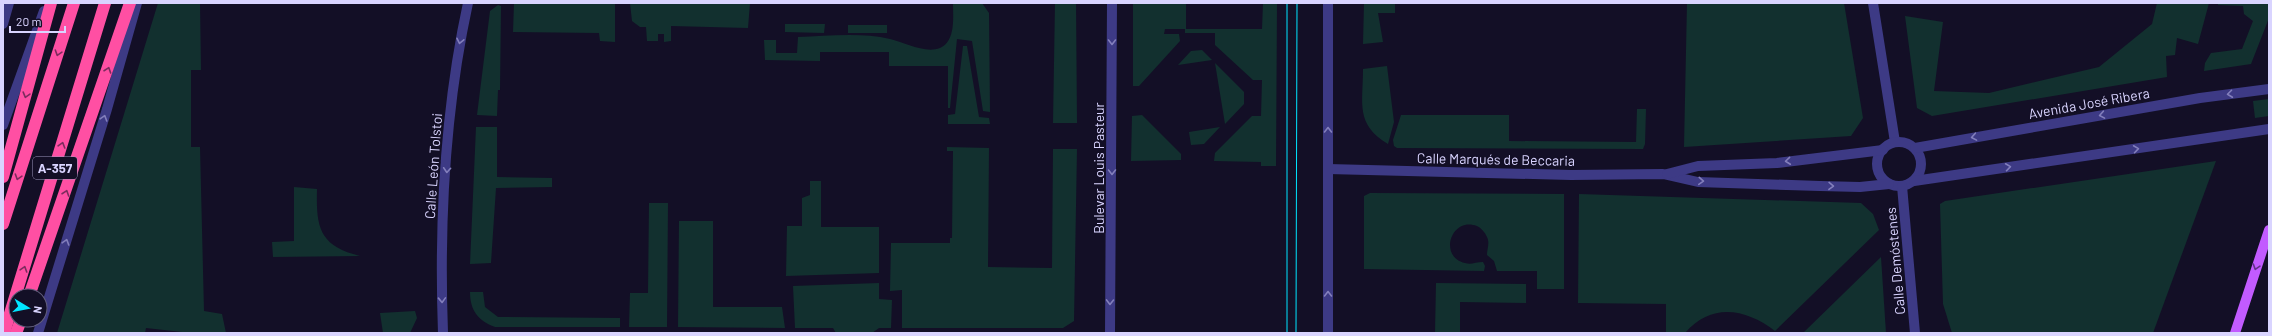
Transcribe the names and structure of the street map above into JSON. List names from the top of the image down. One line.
{"streets":{"highway":["A-357"],"street":["Avenida José Ribera","Calle Marqués de Beccaria","Calle León Tolstoi","Bulevar Louis Pasteur","Calle Demóstenes"]},"crossings":[["Avenida José Ribera","Calle Marqués de Beccaria"],["Avenida José Ribera","Calle Demóstenes"],["Calle Marqués de Beccaria","Calle Demóstenes"]],"one_way":["Calle León Tolstoi","Bulevar Louis Pasteur"],"scale_bar":"20 m","north":"right"}
